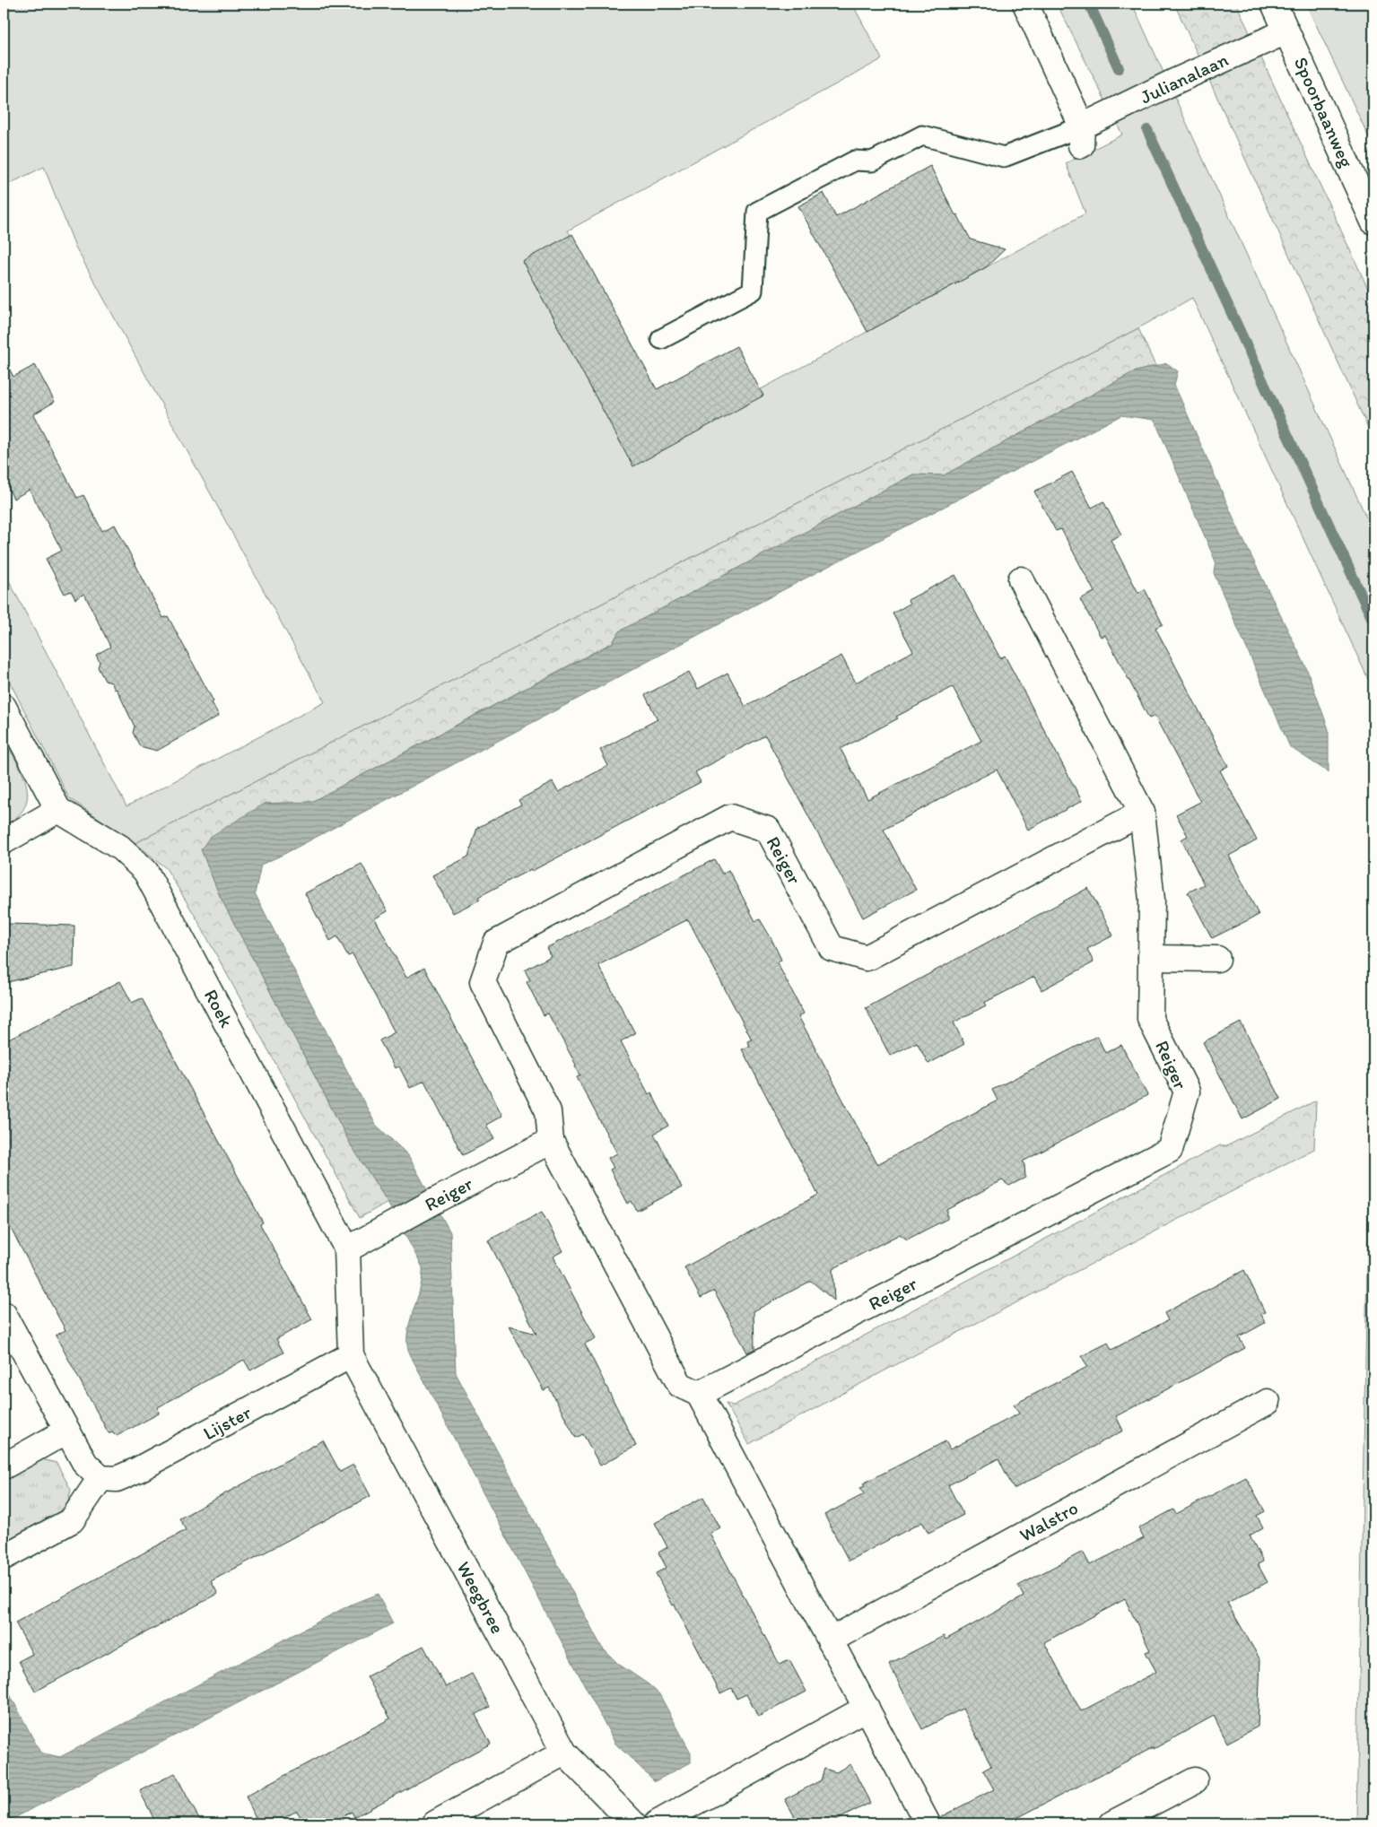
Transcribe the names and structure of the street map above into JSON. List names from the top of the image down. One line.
{"streets":{"street":["Julianalaan","Spoorbaanweg","Reiger","Roek","Lijster","Walstro","Weegbree"]},"crossings":[["Julianalaan","Spoorbaanweg"],["Reiger","Roek"],["Roek","Lijster"],["Roek","Weegbree"],["Lijster","Weegbree"]]}
